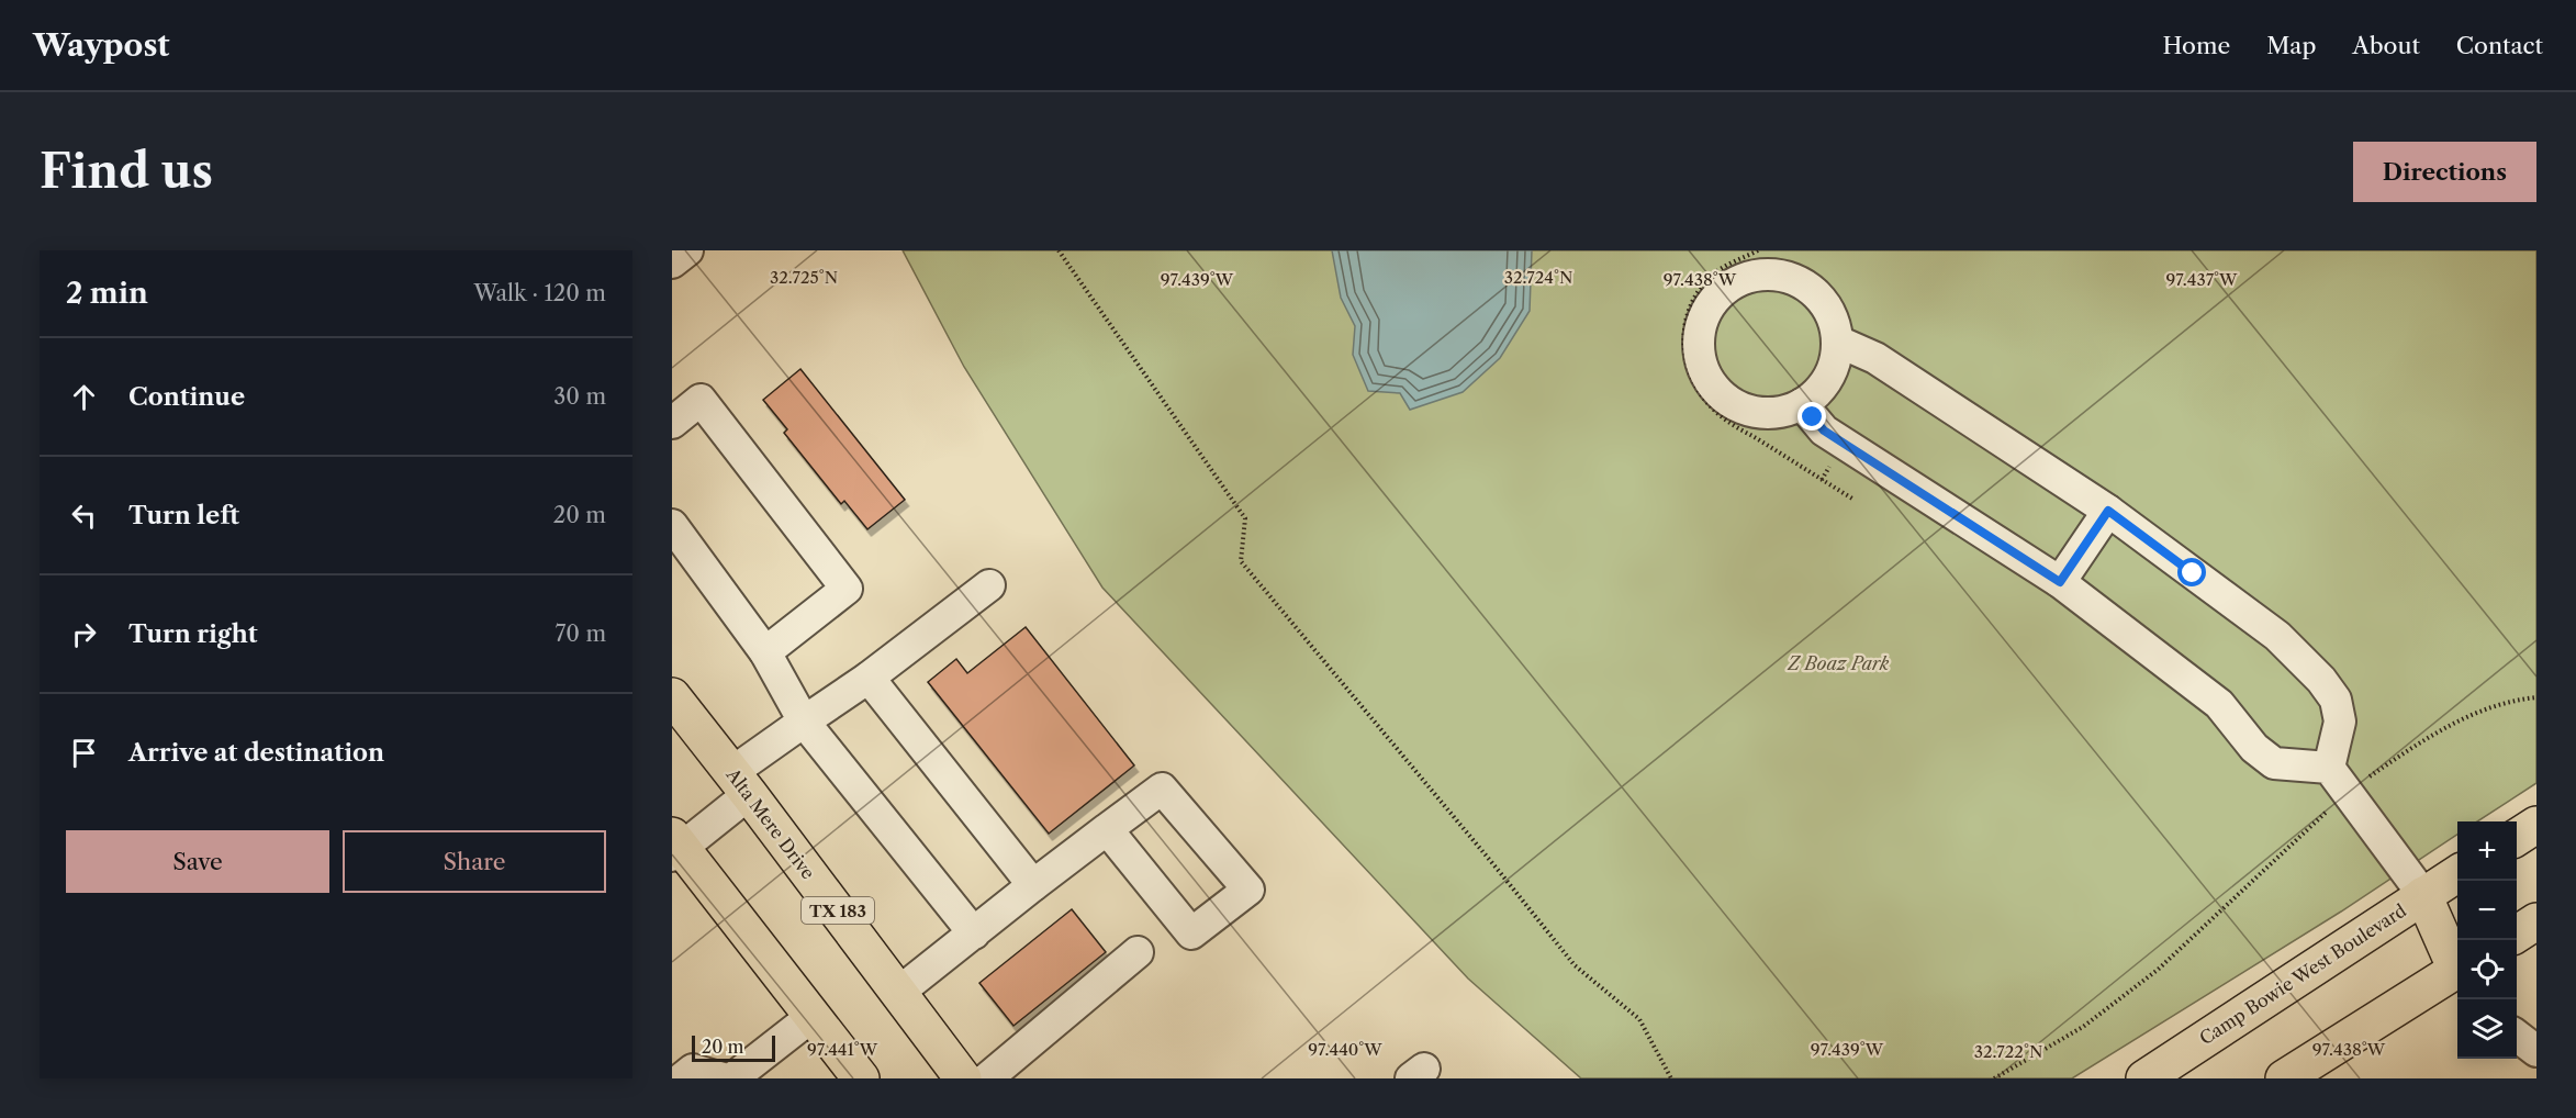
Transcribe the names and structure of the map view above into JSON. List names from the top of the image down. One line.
{"streets":{"main road":["Alta Mere Drive","TX 183","Camp Bowie West Boulevard"]},"parks":["Z Boaz Park"],"scale_bar":"20 m","page":{"header":"Waypost","nav":["Home","Map","About","Contact"],"buttons":["Directions",["Save","Share"]],"title":"Find us","heading":["2 min","Walk · 120 m"],"list":[["Continue","30 m"],["Turn left","20 m"],["Turn right","70 m"],"Arrive at destination"],"map_buttons":["+","−"],"scale":"20 m"},"coordinates":["32.725°N","32.724°N","97.439°W","97.438°W","97.437°W","97.441°W","97.440°W","32.722°N"]}
